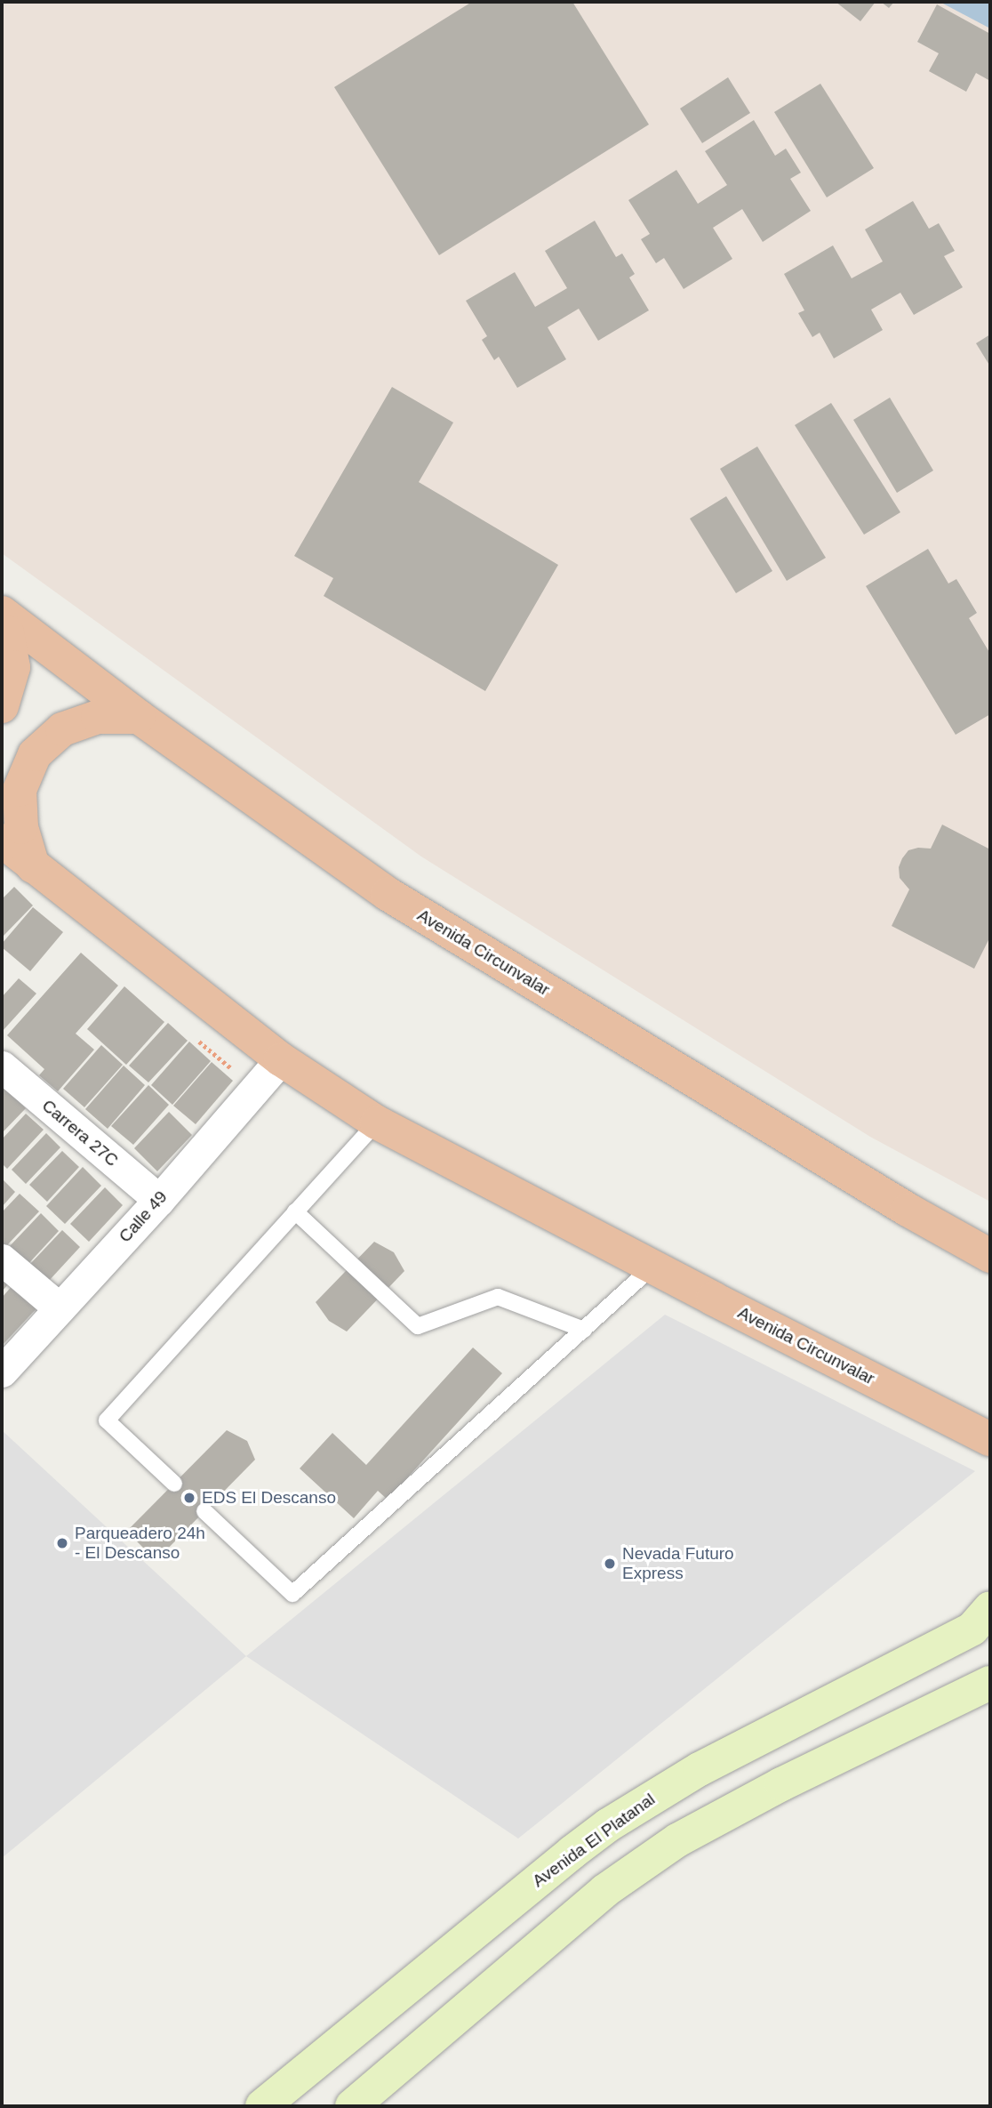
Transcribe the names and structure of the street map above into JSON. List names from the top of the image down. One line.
{"streets":{"highway":["Avenida Circunvalar"],"main road":["Avenida El Platanal"],"street":["Carrera 27C","Calle 49"]},"crossings":[["Avenida Circunvalar","Calle 49"],["Carrera 27C","Calle 49"]],"places":["EDS El Descanso","Parqueadero 24h - El Descanso","Nevada Futuro Express"]}
